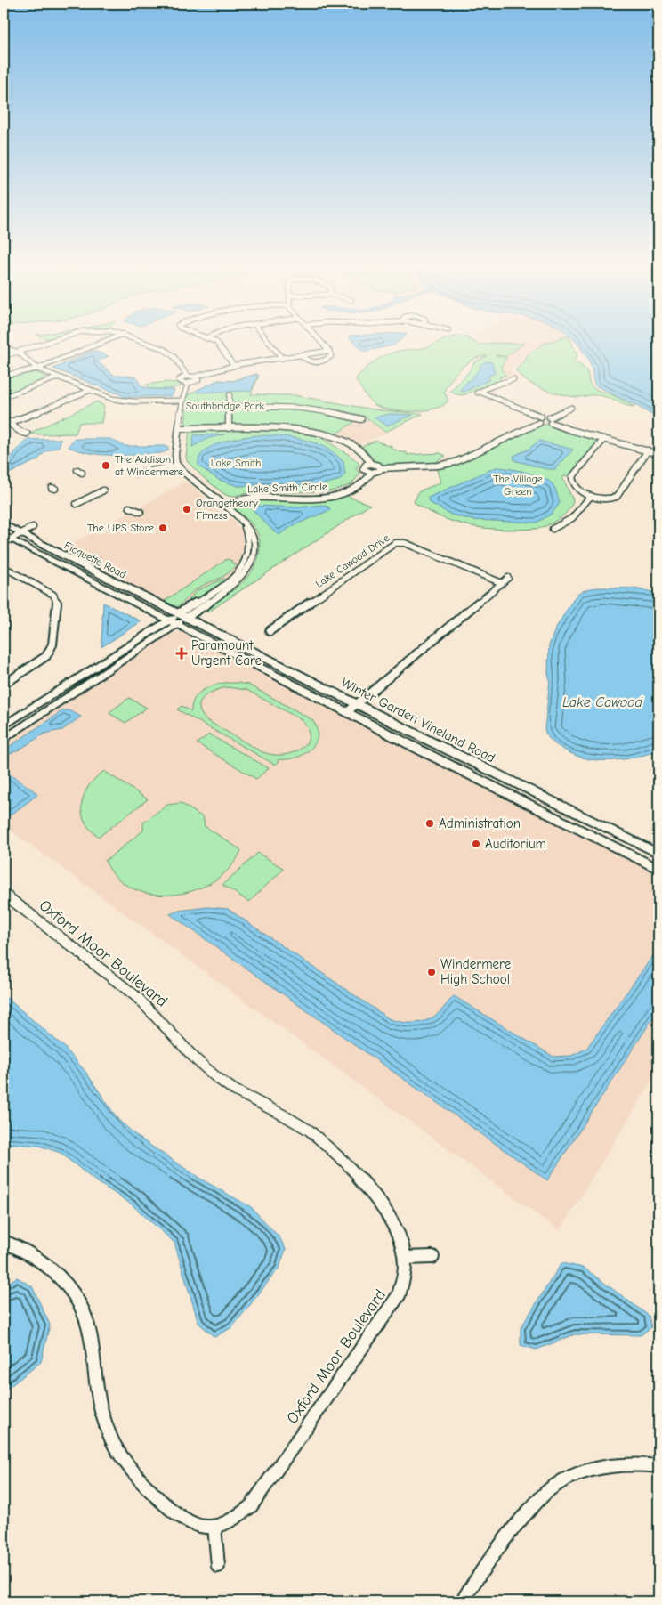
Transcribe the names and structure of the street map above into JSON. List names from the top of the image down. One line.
{"streets":{"main road":["Ficquette Road","Winter Garden Vineland Road"],"street":["Lake Smith Circle","Lake Cawood Drive","Oxford Moor Boulevard"]},"crossings":[["Ficquette Road","Winter Garden Vineland Road"]],"water":["Lake Cawood"],"parks":["Southbridge Park","Lake Smith","The Village Green"],"places":{"other":["The Addison at Windermere","Orangetheory Fitness","The UPS Store","Administration","Auditorium","Windermere High School"],"health":["Paramount Urgent Care"]}}
